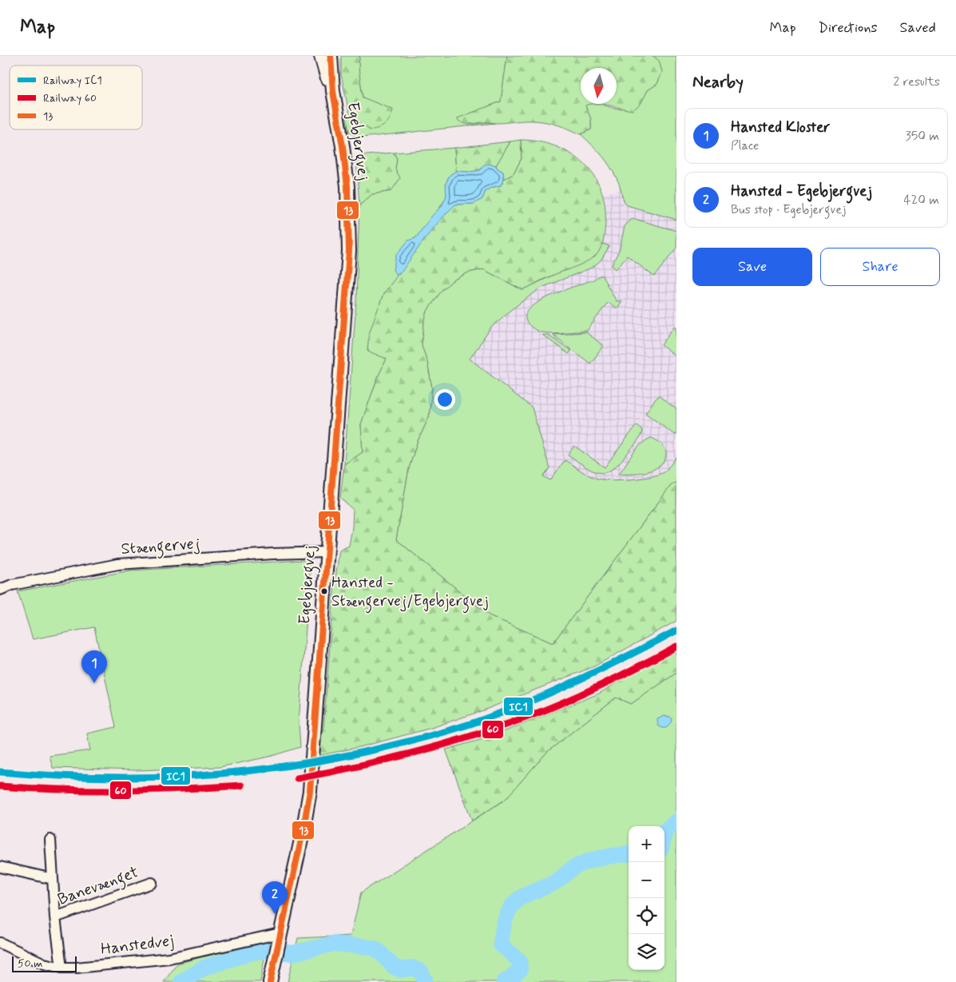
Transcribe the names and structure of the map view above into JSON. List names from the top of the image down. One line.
{"streets":{"street":["Egebjergvej","Stængervej","Banevænget","Hanstedvej"]},"crossings":[["Egebjergvej","Stængervej"],["Egebjergvej","Hanstedvej"],["Banevænget","Hanstedvej"]],"places":["Hansted - Stængervej/Egebjergvej"],"lines":["transit line 13","rail line IC1","rail line 60"],"legend":["Railway IC1","Railway 60","13"],"scale_bar":"50 m","north":"bottom","page":{"header":"Map","nav":["Map","Directions","Saved"],"heading":["Nearby","2 results"],"list":[{"mark":"1","name":"Hansted Kloster","note":"Place","value":"350 m"},{"mark":"2","name":"Hansted - Egebjergvej","note":"Bus stop · Egebjergvej","value":"420 m"}],"buttons":["Save","Share"],"pins":["1","2"],"map_buttons":["+","−"],"scale":"50 m"}}
